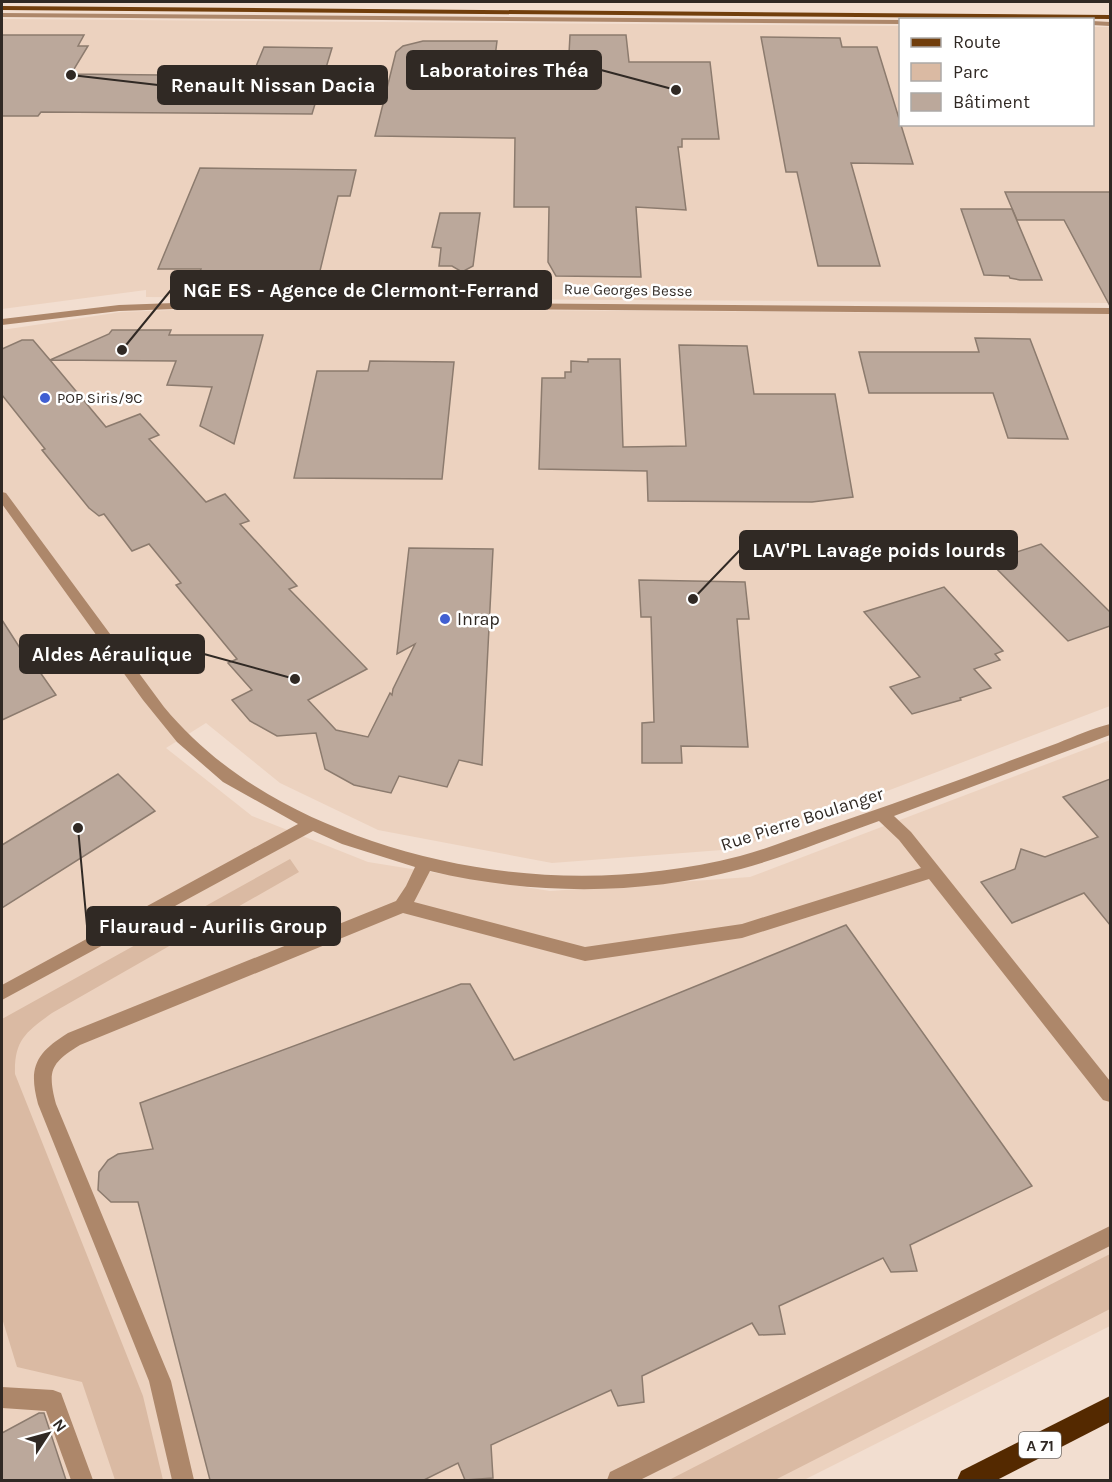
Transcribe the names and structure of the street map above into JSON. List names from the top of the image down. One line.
{"streets":{"highway":["A 71"],"street":["Rue Georges Besse","Rue Pierre Boulanger"]},"places":["Renault Nissan Dacia","Laboratoires Théa","NGE ES - Agence de Clermont-Ferrand","POP Siris/9C","LAV'PL Lavage poids lourds","Inrap","Aldes Aéraulique","Flauraud - Aurilis Group"],"legend":["Route","Parc","Bâtiment"],"north":"top right"}
